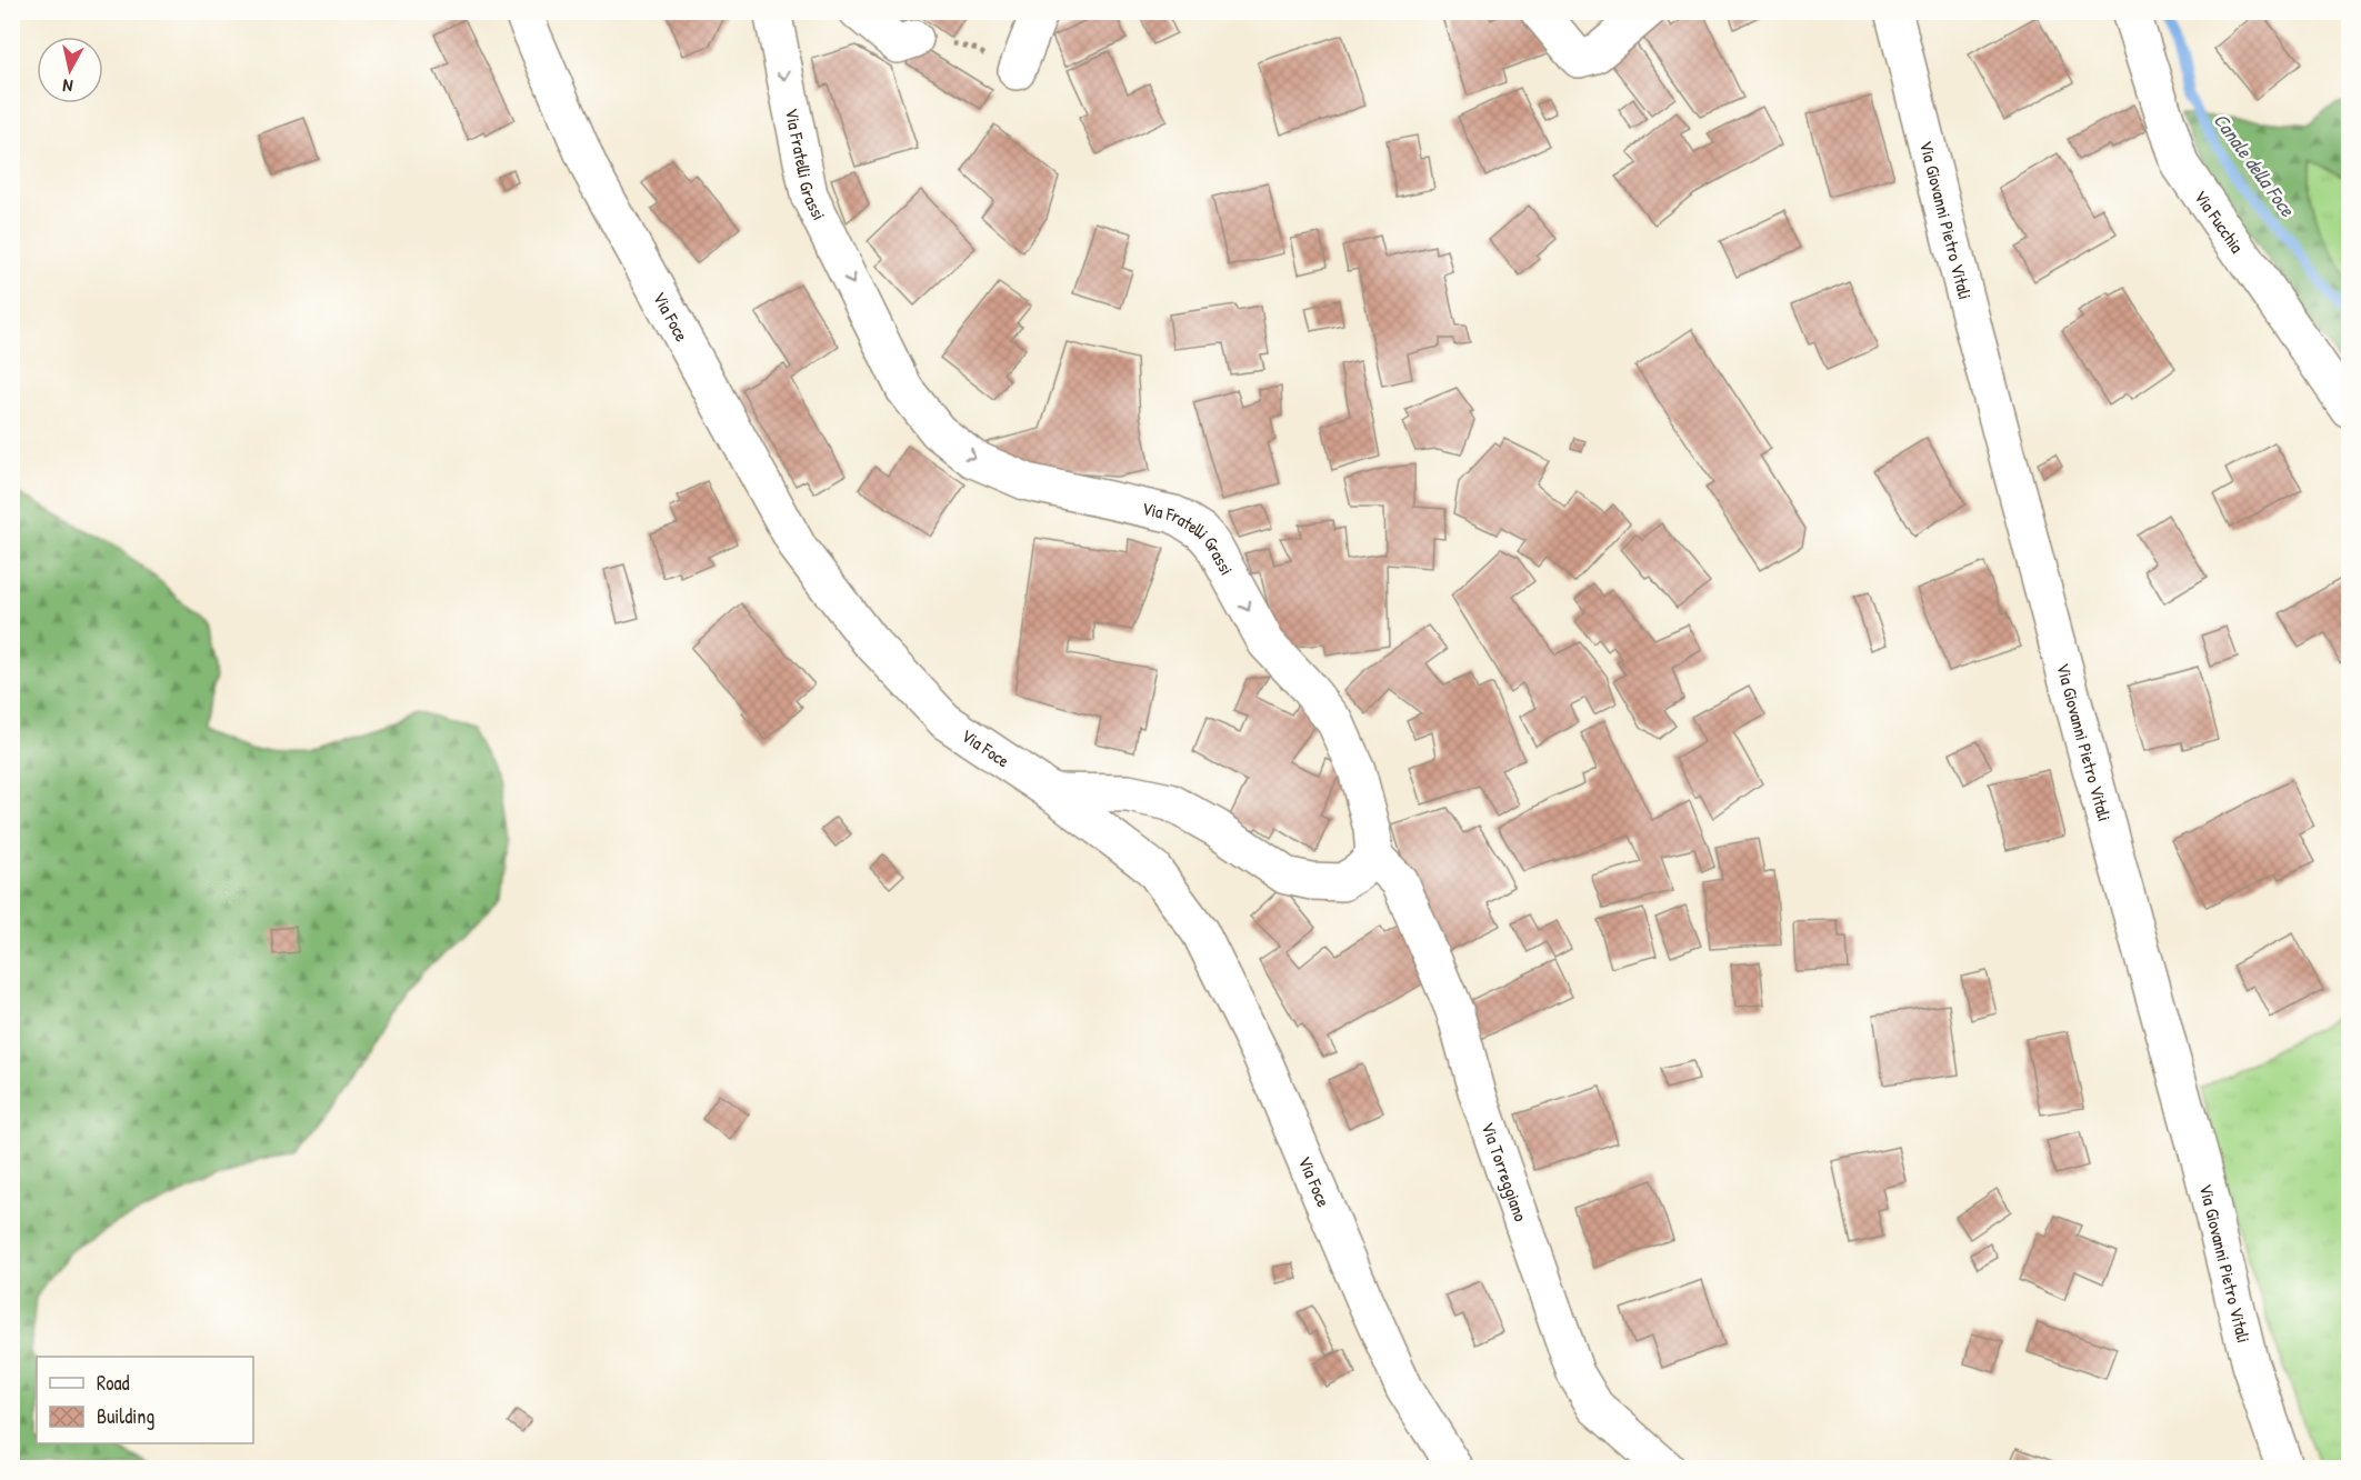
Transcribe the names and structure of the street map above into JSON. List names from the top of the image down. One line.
{"streets":{"street":["Via Fratelli Grassi","Via Giovanni Pietro Vitali","Via Fucchia","Via Foce","Via Torreggiano"]},"crossings":[["Via Fratelli Grassi","Via Torreggiano"]],"one_way":["Via Fratelli Grassi"],"water":["Canale della Foce"],"legend":["Road","Building"],"north":"bottom"}
